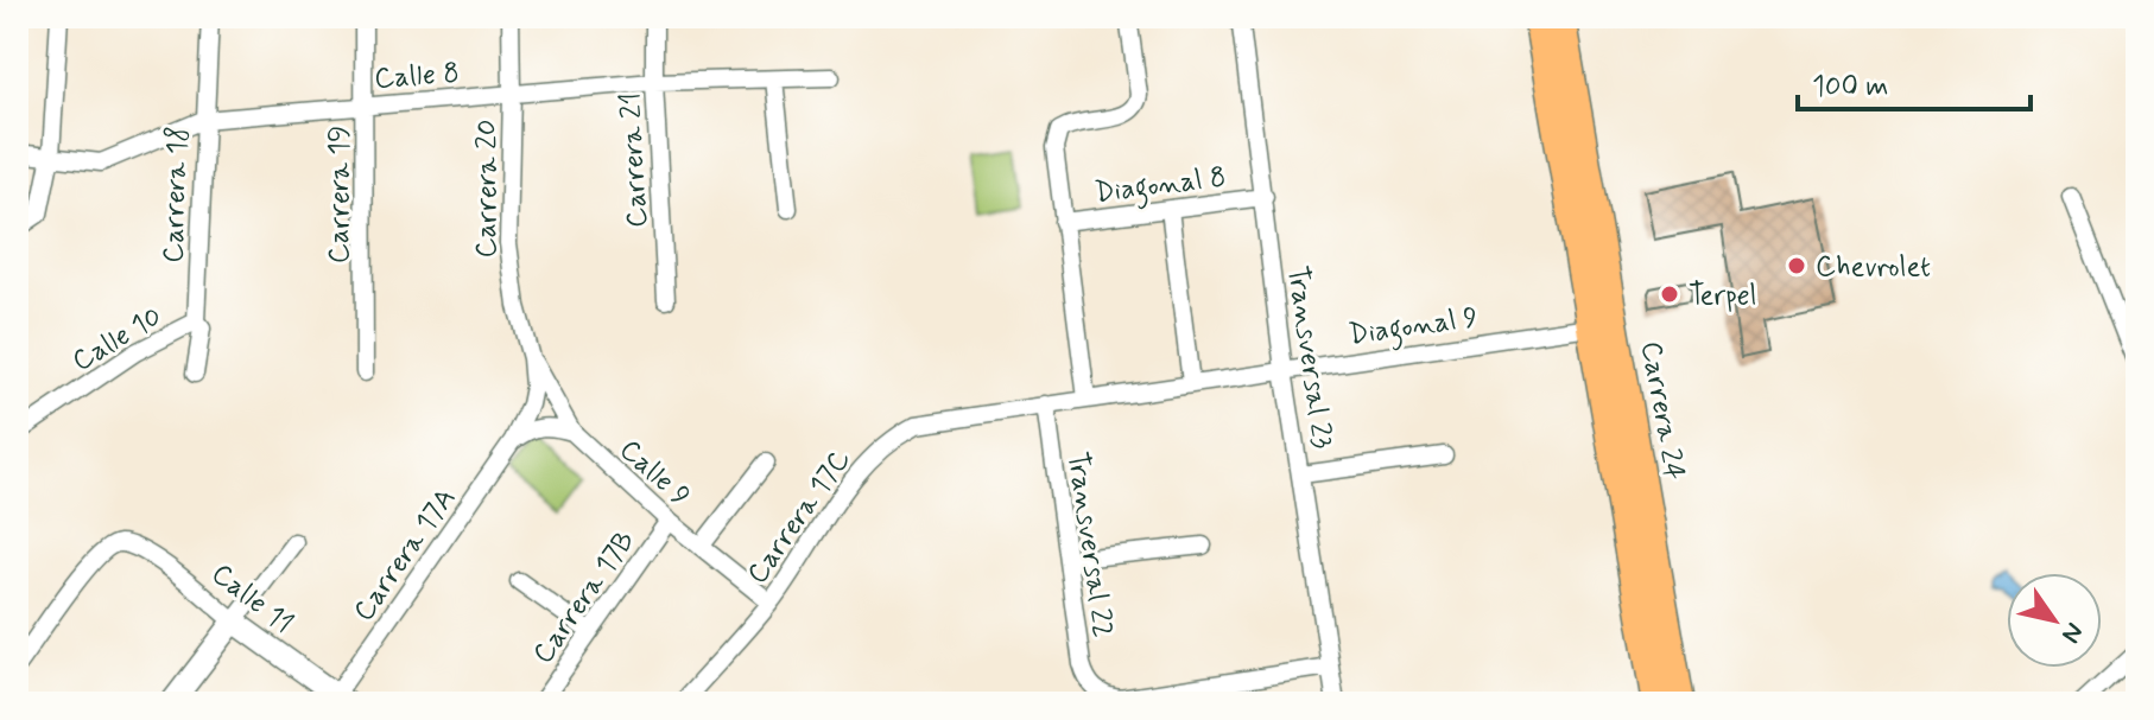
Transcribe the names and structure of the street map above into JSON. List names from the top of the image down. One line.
{"streets":{"main road":["Carrera 24"],"street":["Calle 8","Carrera 21","Diagonal 8","Carrera 20","Carrera 18","Carrera 19","Diagonal 9","Calle 10","Transversal 23","Calle 9","Carrera 17C","Transversal 22","Carrera 17A","Carrera 17B","Calle 11"]},"crossings":[["Calle 8","Carrera 21"],["Calle 8","Carrera 20"],["Calle 8","Carrera 18"],["Calle 8","Carrera 19"],["Diagonal 8","Transversal 23"],["Carrera 20","Calle 9"],["Carrera 20","Carrera 17A"],["Carrera 18","Calle 10"],["Diagonal 9","Transversal 23"],["Diagonal 9","Carrera 24"],["Diagonal 9","Carrera 17C"],["Diagonal 9","Transversal 22"],["Transversal 23","Transversal 22"],["Calle 9","Carrera 17C"],["Calle 9","Carrera 17A"],["Calle 9","Carrera 17B"],["Carrera 17C","Transversal 22"],["Carrera 17A","Calle 11"]],"places":["Chevrolet","Terpel"],"scale_bar":"100 m","north":"bottom right"}
